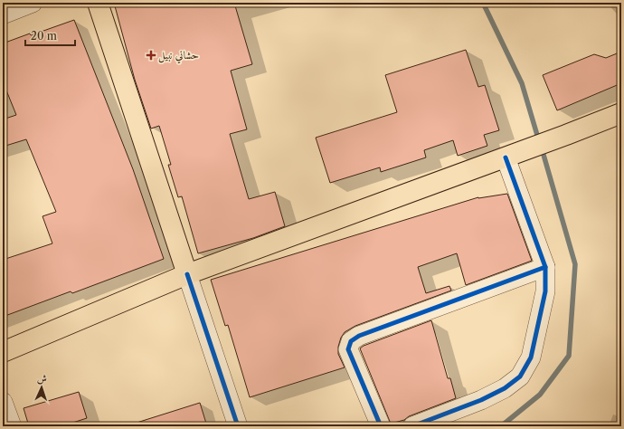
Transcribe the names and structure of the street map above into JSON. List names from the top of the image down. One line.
{"places":{"health":["حشاني نبيل"]},"scale_bar":"20 m","north":"top"}
